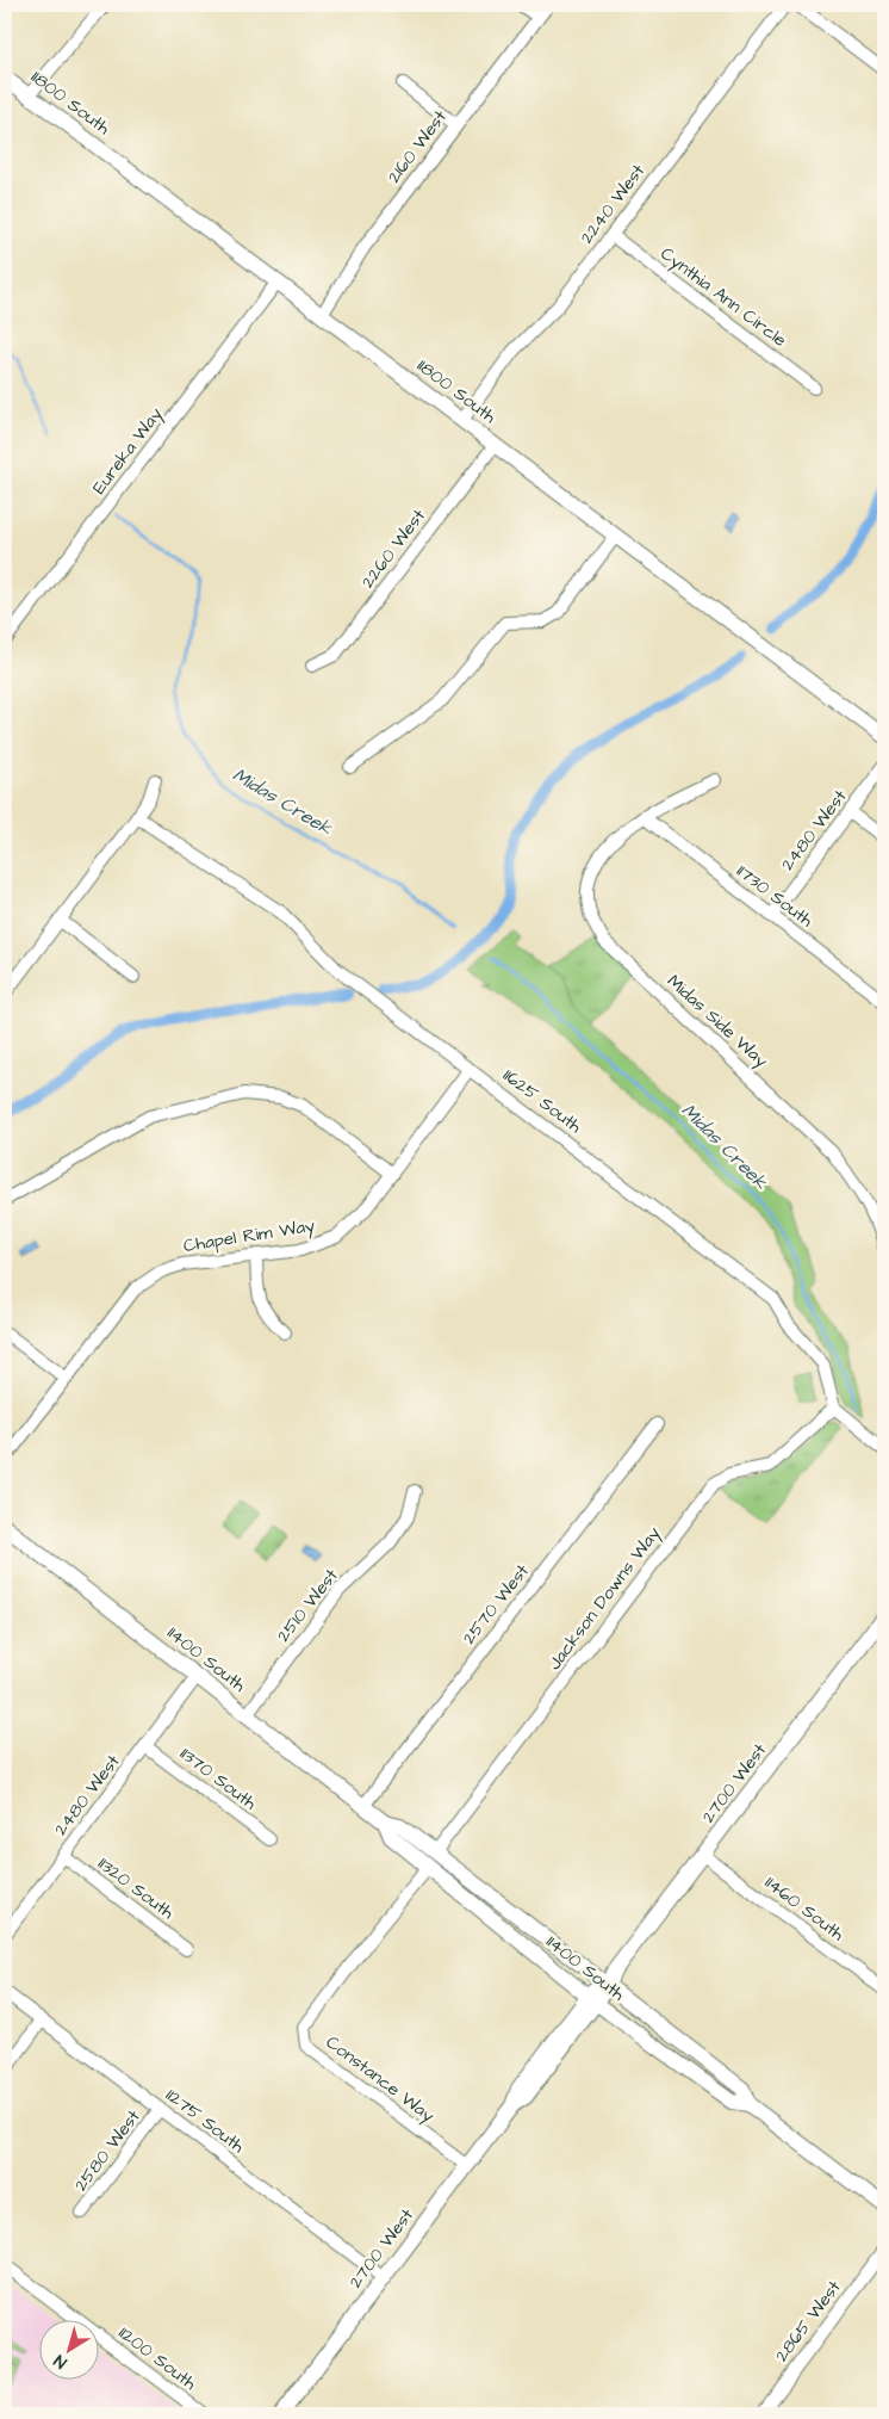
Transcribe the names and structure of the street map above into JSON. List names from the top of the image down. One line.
{"streets":{"main road":["11800 South","11400 South","2700 West"],"street":["2160 West","2240 West","Cynthia Ann Circle","Eureka Way","2260 West","2480 West","11730 South","Midas Side Way","11625 South","Chapel Rim Way","Jackson Downs Way","2570 West","2510 West","11370 South","11320 South","11460 South","Constance Way","11275 South","2580 West","2865 West","11200 South"]},"crossings":[["11800 South","2160 West"],["11800 South","2240 West"],["11800 South","Eureka Way"],["11800 South","2260 West"],["2240 West","Cynthia Ann Circle"],["2480 West","11730 South"],["2480 West","11400 South"],["2480 West","11370 South"],["2480 West","11320 South"],["11730 South","Midas Side Way"],["11625 South","Chapel Rim Way"],["11625 South","Jackson Downs Way"],["Jackson Downs Way","11400 South"],["2570 West","11400 South"],["2510 West","11400 South"],["11400 South","2700 West"],["11400 South","Constance Way"],["2700 West","11460 South"],["2700 West","Constance Way"],["2700 West","11275 South"],["11275 South","2580 West"]],"water":["Midas Creek"],"north":"bottom left"}
